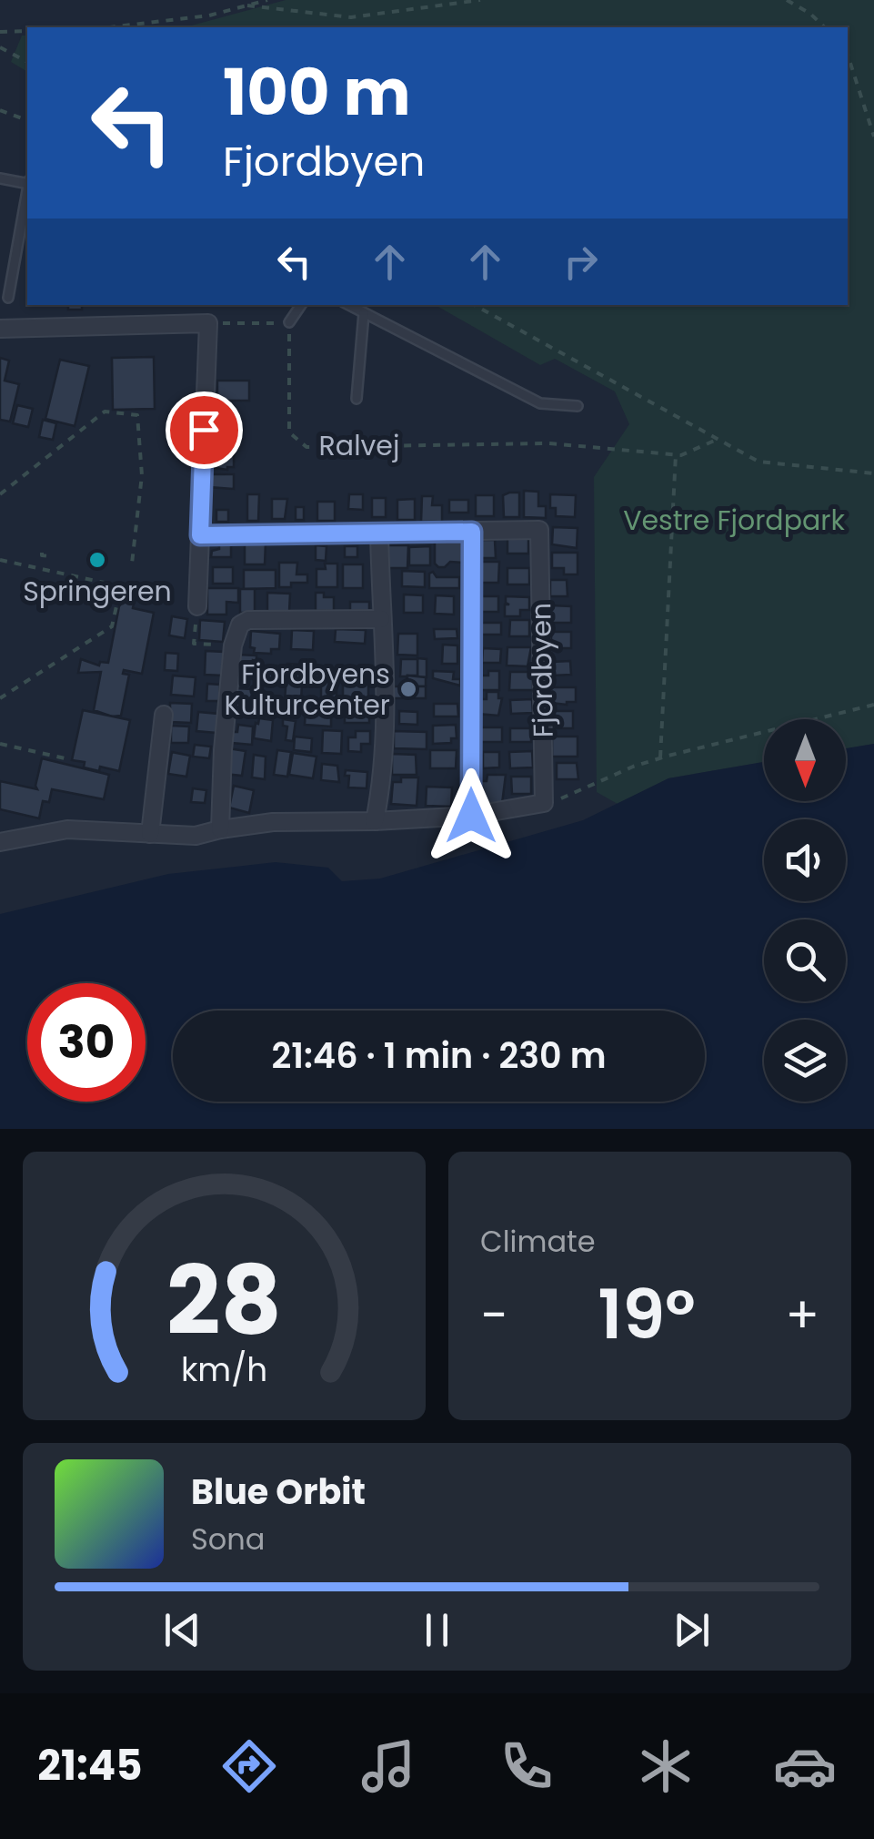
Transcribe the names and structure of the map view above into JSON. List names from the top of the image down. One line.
{"streets":{"street":["Fjordbyen"],"path":["Ralvej"]},"parks":["Vestre Fjordpark"],"places":["Springeren","Fjordbyens Kulturcenter"],"north":"bottom","page":{"turn":["100 m","Fjordbyen"],"limit":"30","trip":"21:46 · 1 min · 230 m","tile":"Climate","heat":["−","19°","+"],"song":["Blue Orbit","Sona"],"tabs":"21:45","gauge":["28","km/h"]}}
